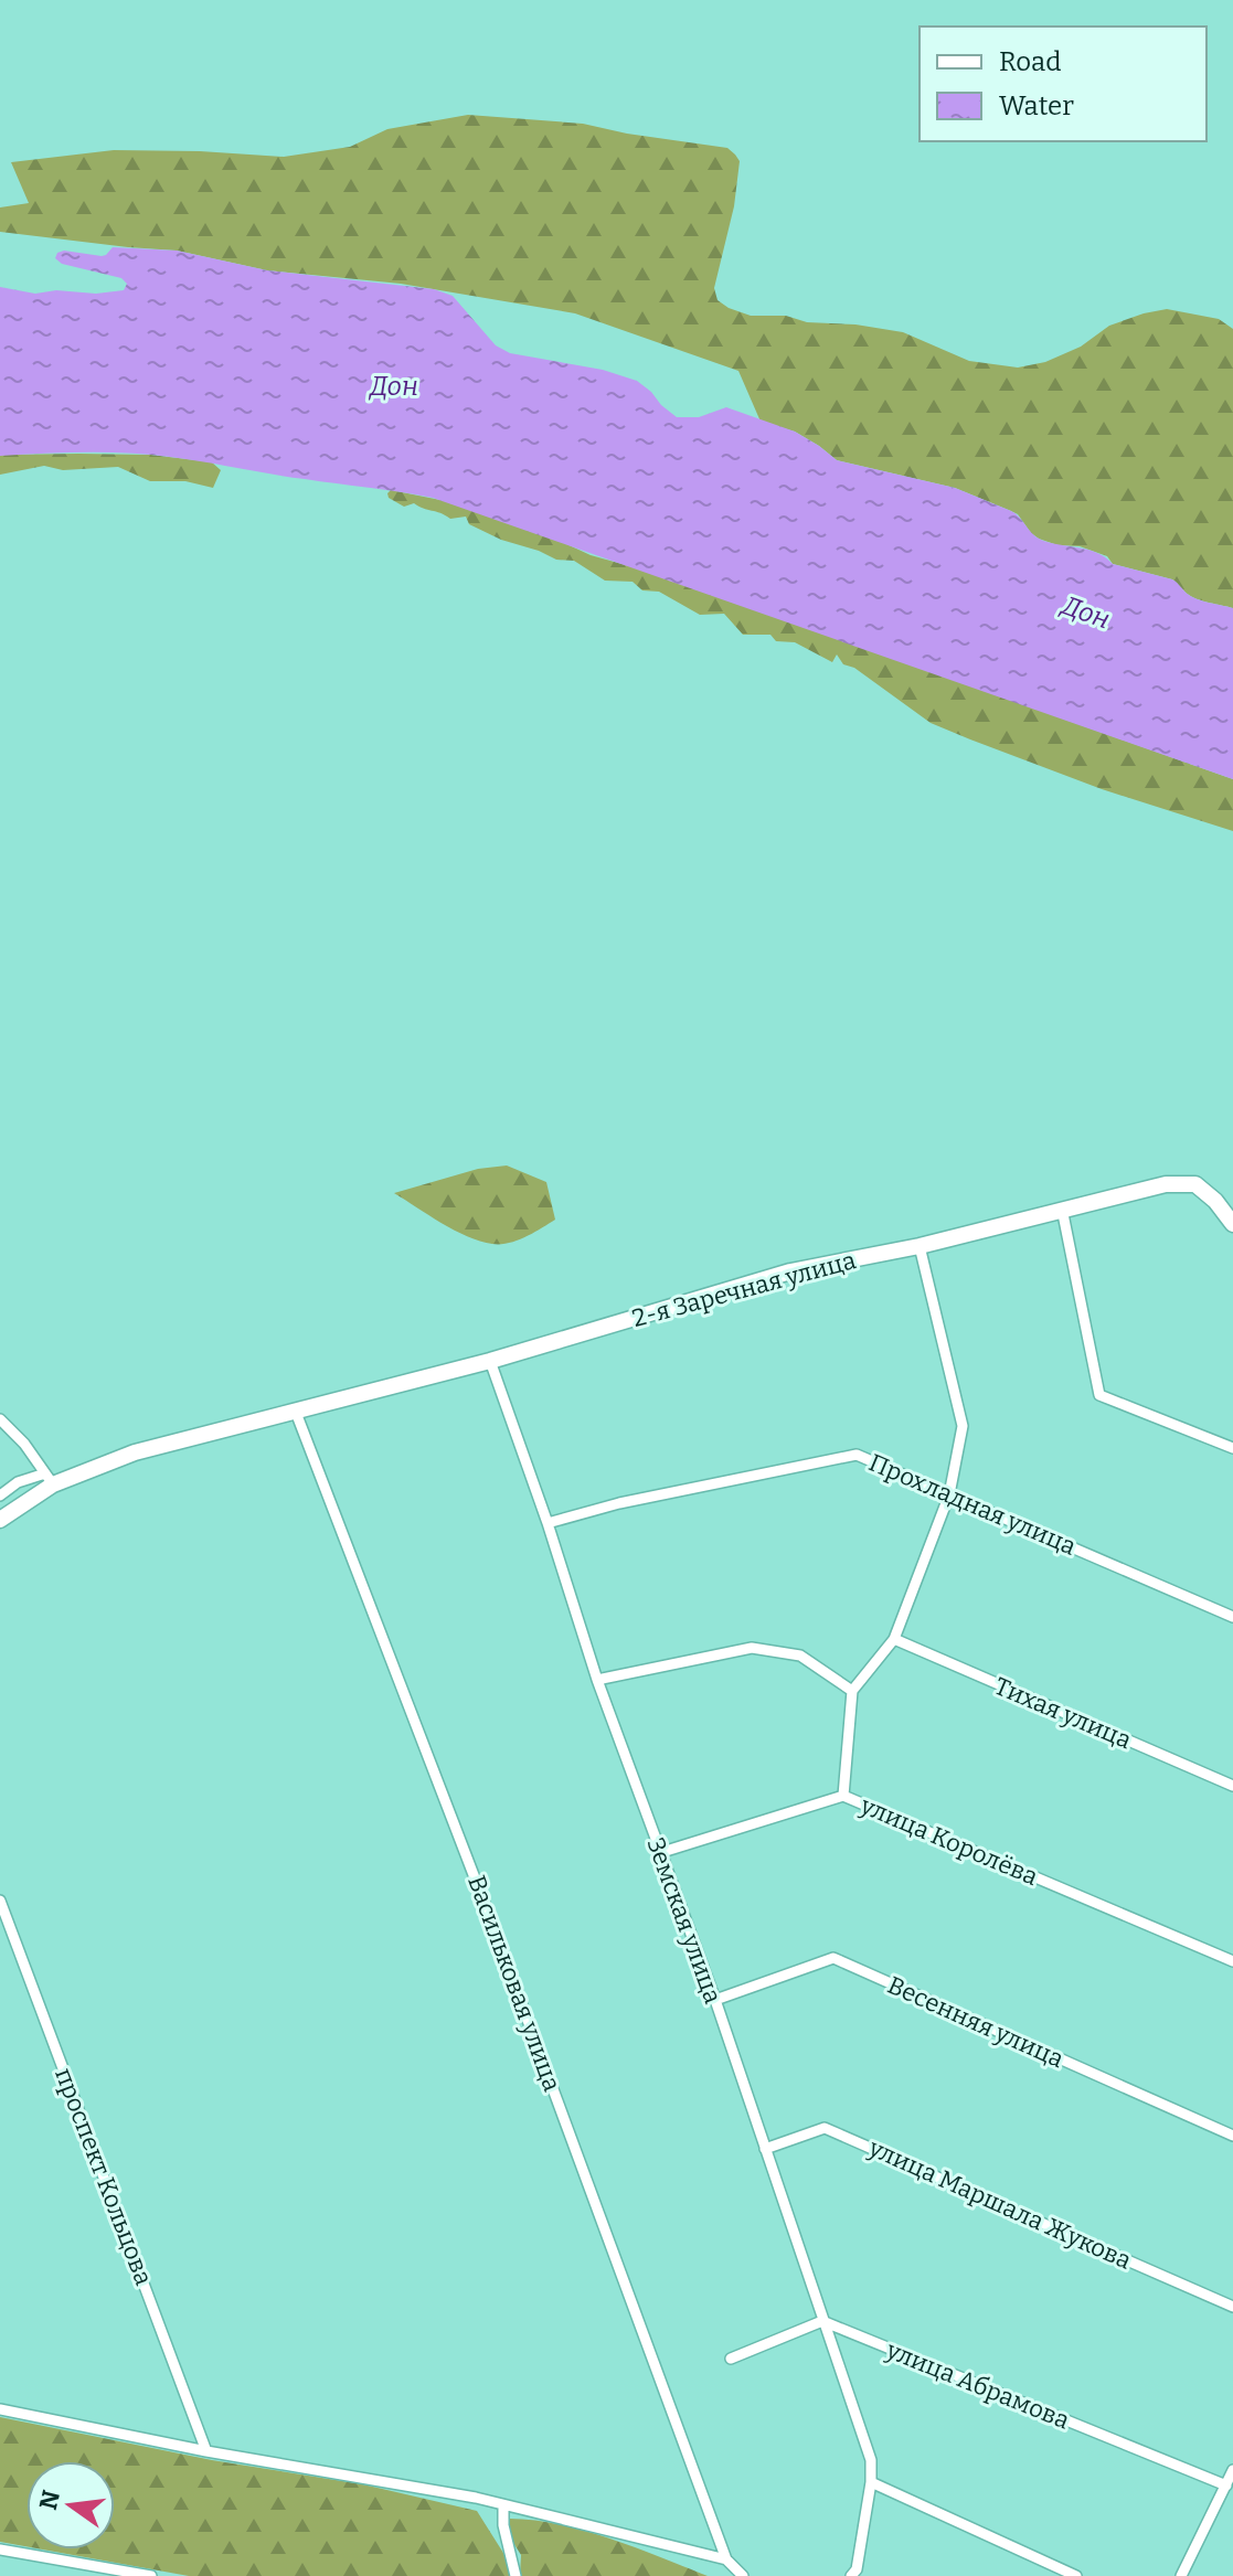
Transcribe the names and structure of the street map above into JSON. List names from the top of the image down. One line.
{"streets":{"street":["2-я Заречная улица","Прохладная улица","Тихая улица","улица Королёва","Земская улица","Васильковая улица","Весенняя улица","проспект Кольцова","улица Маршала Жукова","улица Абрамова"]},"crossings":[["2-я Заречная улица","Земская улица"],["2-я Заречная улица","Васильковая улица"],["Прохладная улица","Земская улица"],["улица Королёва","Земская улица"],["Земская улица","Весенняя улица"],["Земская улица","улица Маршала Жукова"],["Земская улица","улица Абрамова"]],"water":["Дон"],"legend":["Road","Water"],"north":"left"}
